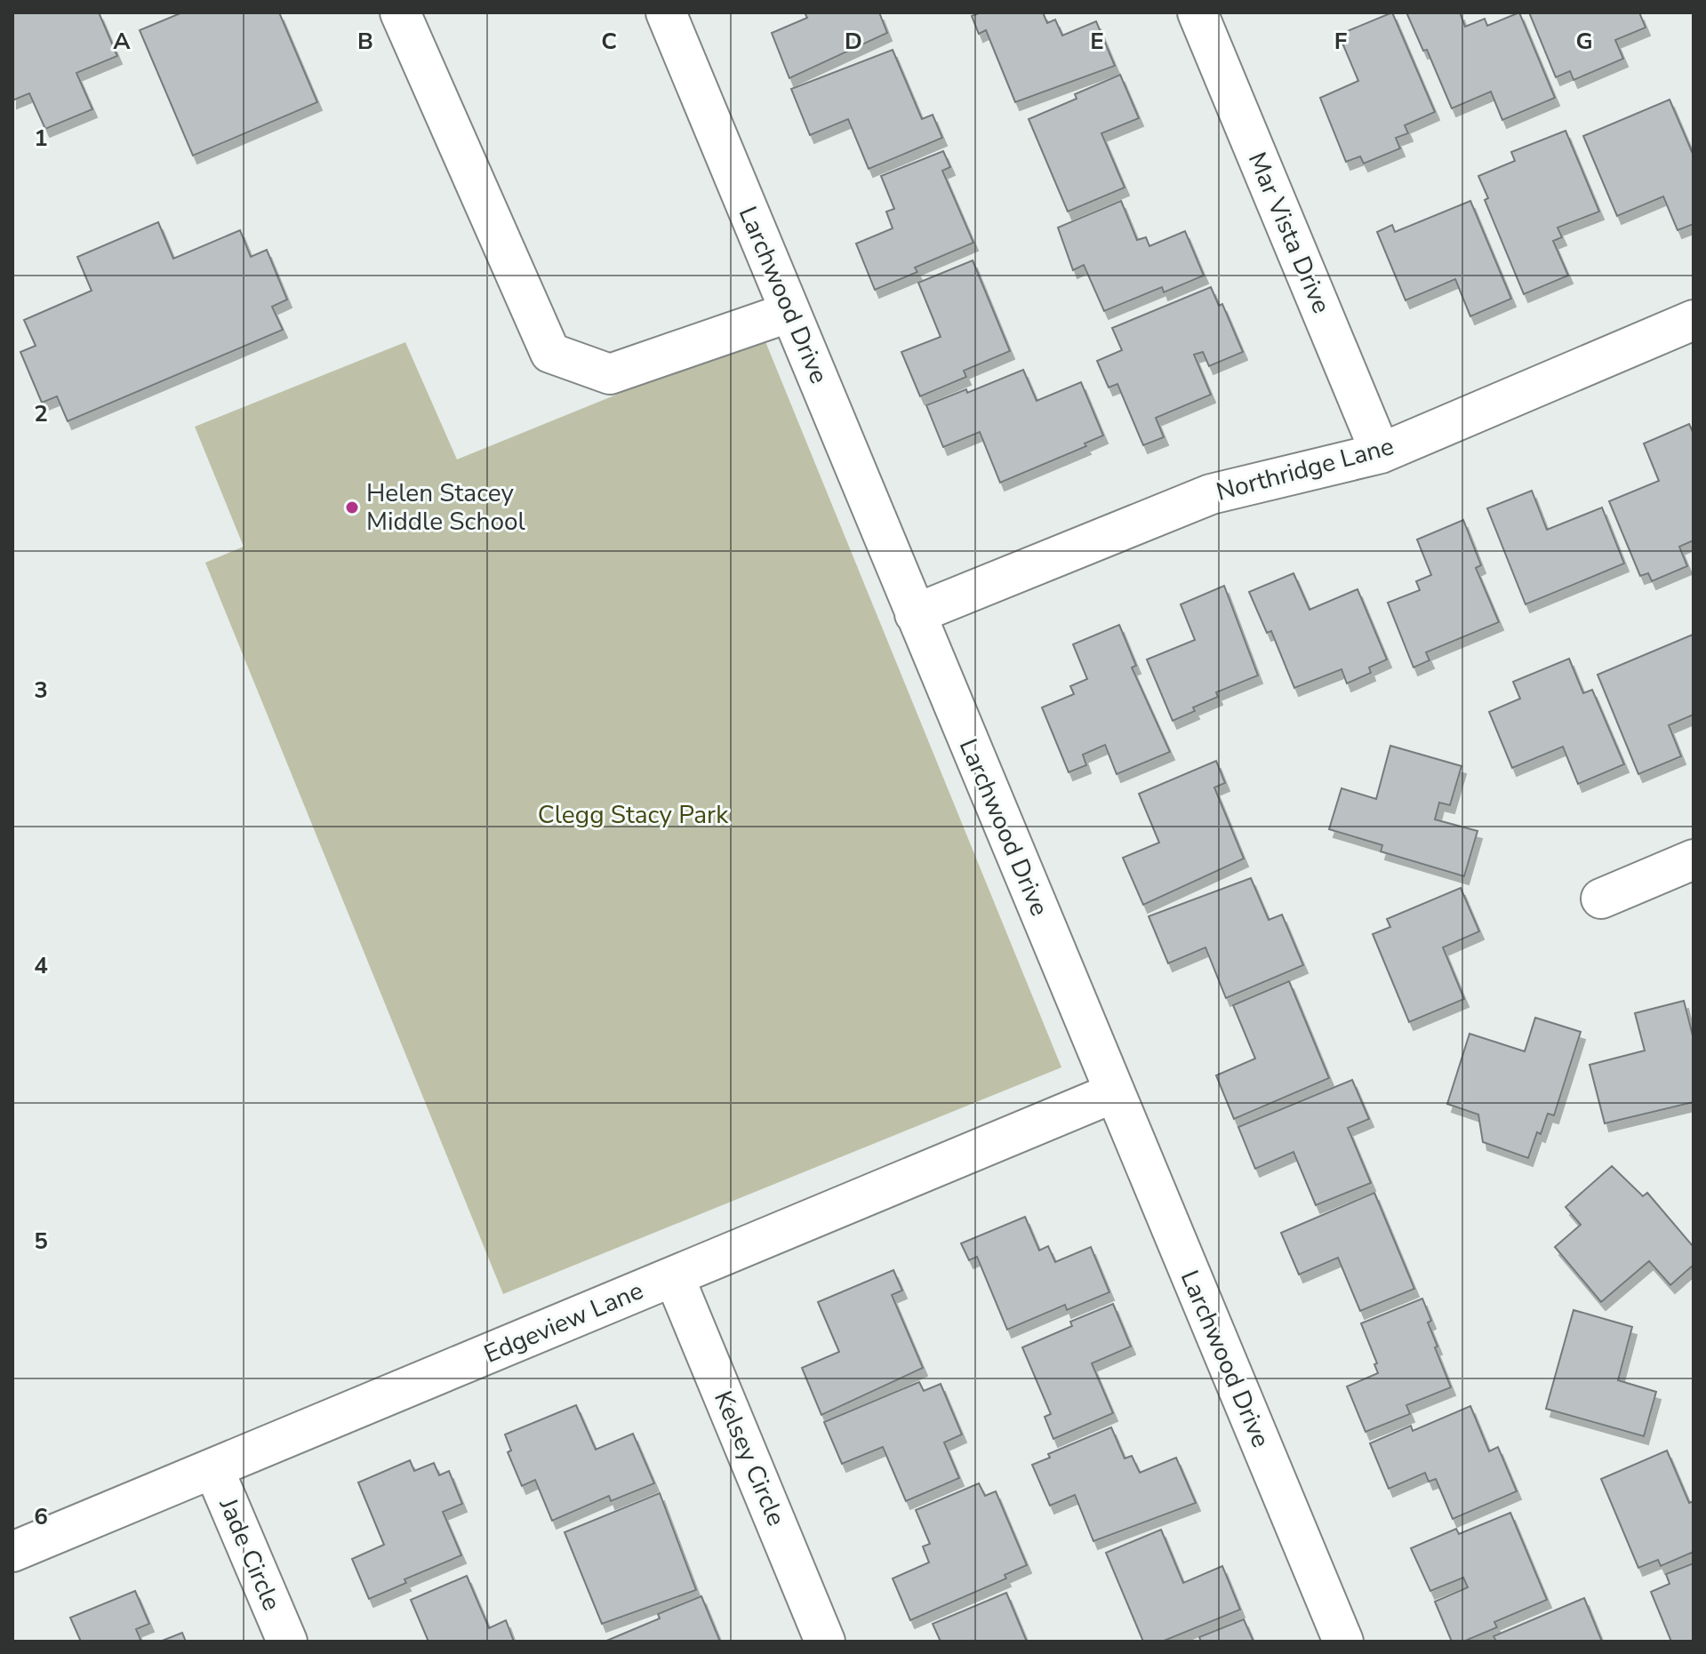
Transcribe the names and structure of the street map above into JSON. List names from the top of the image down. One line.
{"streets":{"street":["Mar Vista Drive","Larchwood Drive","Northridge Lane","Edgeview Lane","Kelsey Circle","Jade Circle"]},"crossings":[["Mar Vista Drive","Northridge Lane"],["Larchwood Drive","Northridge Lane"],["Larchwood Drive","Edgeview Lane"],["Edgeview Lane","Kelsey Circle"],["Edgeview Lane","Jade Circle"]],"parks":["Clegg Stacy Park"],"places":["Helen Stacey Middle School"],"grid":{"columns":["A","B","C","D","E","F","G"],"rows":["1","2","3","4","5","6"]}}
